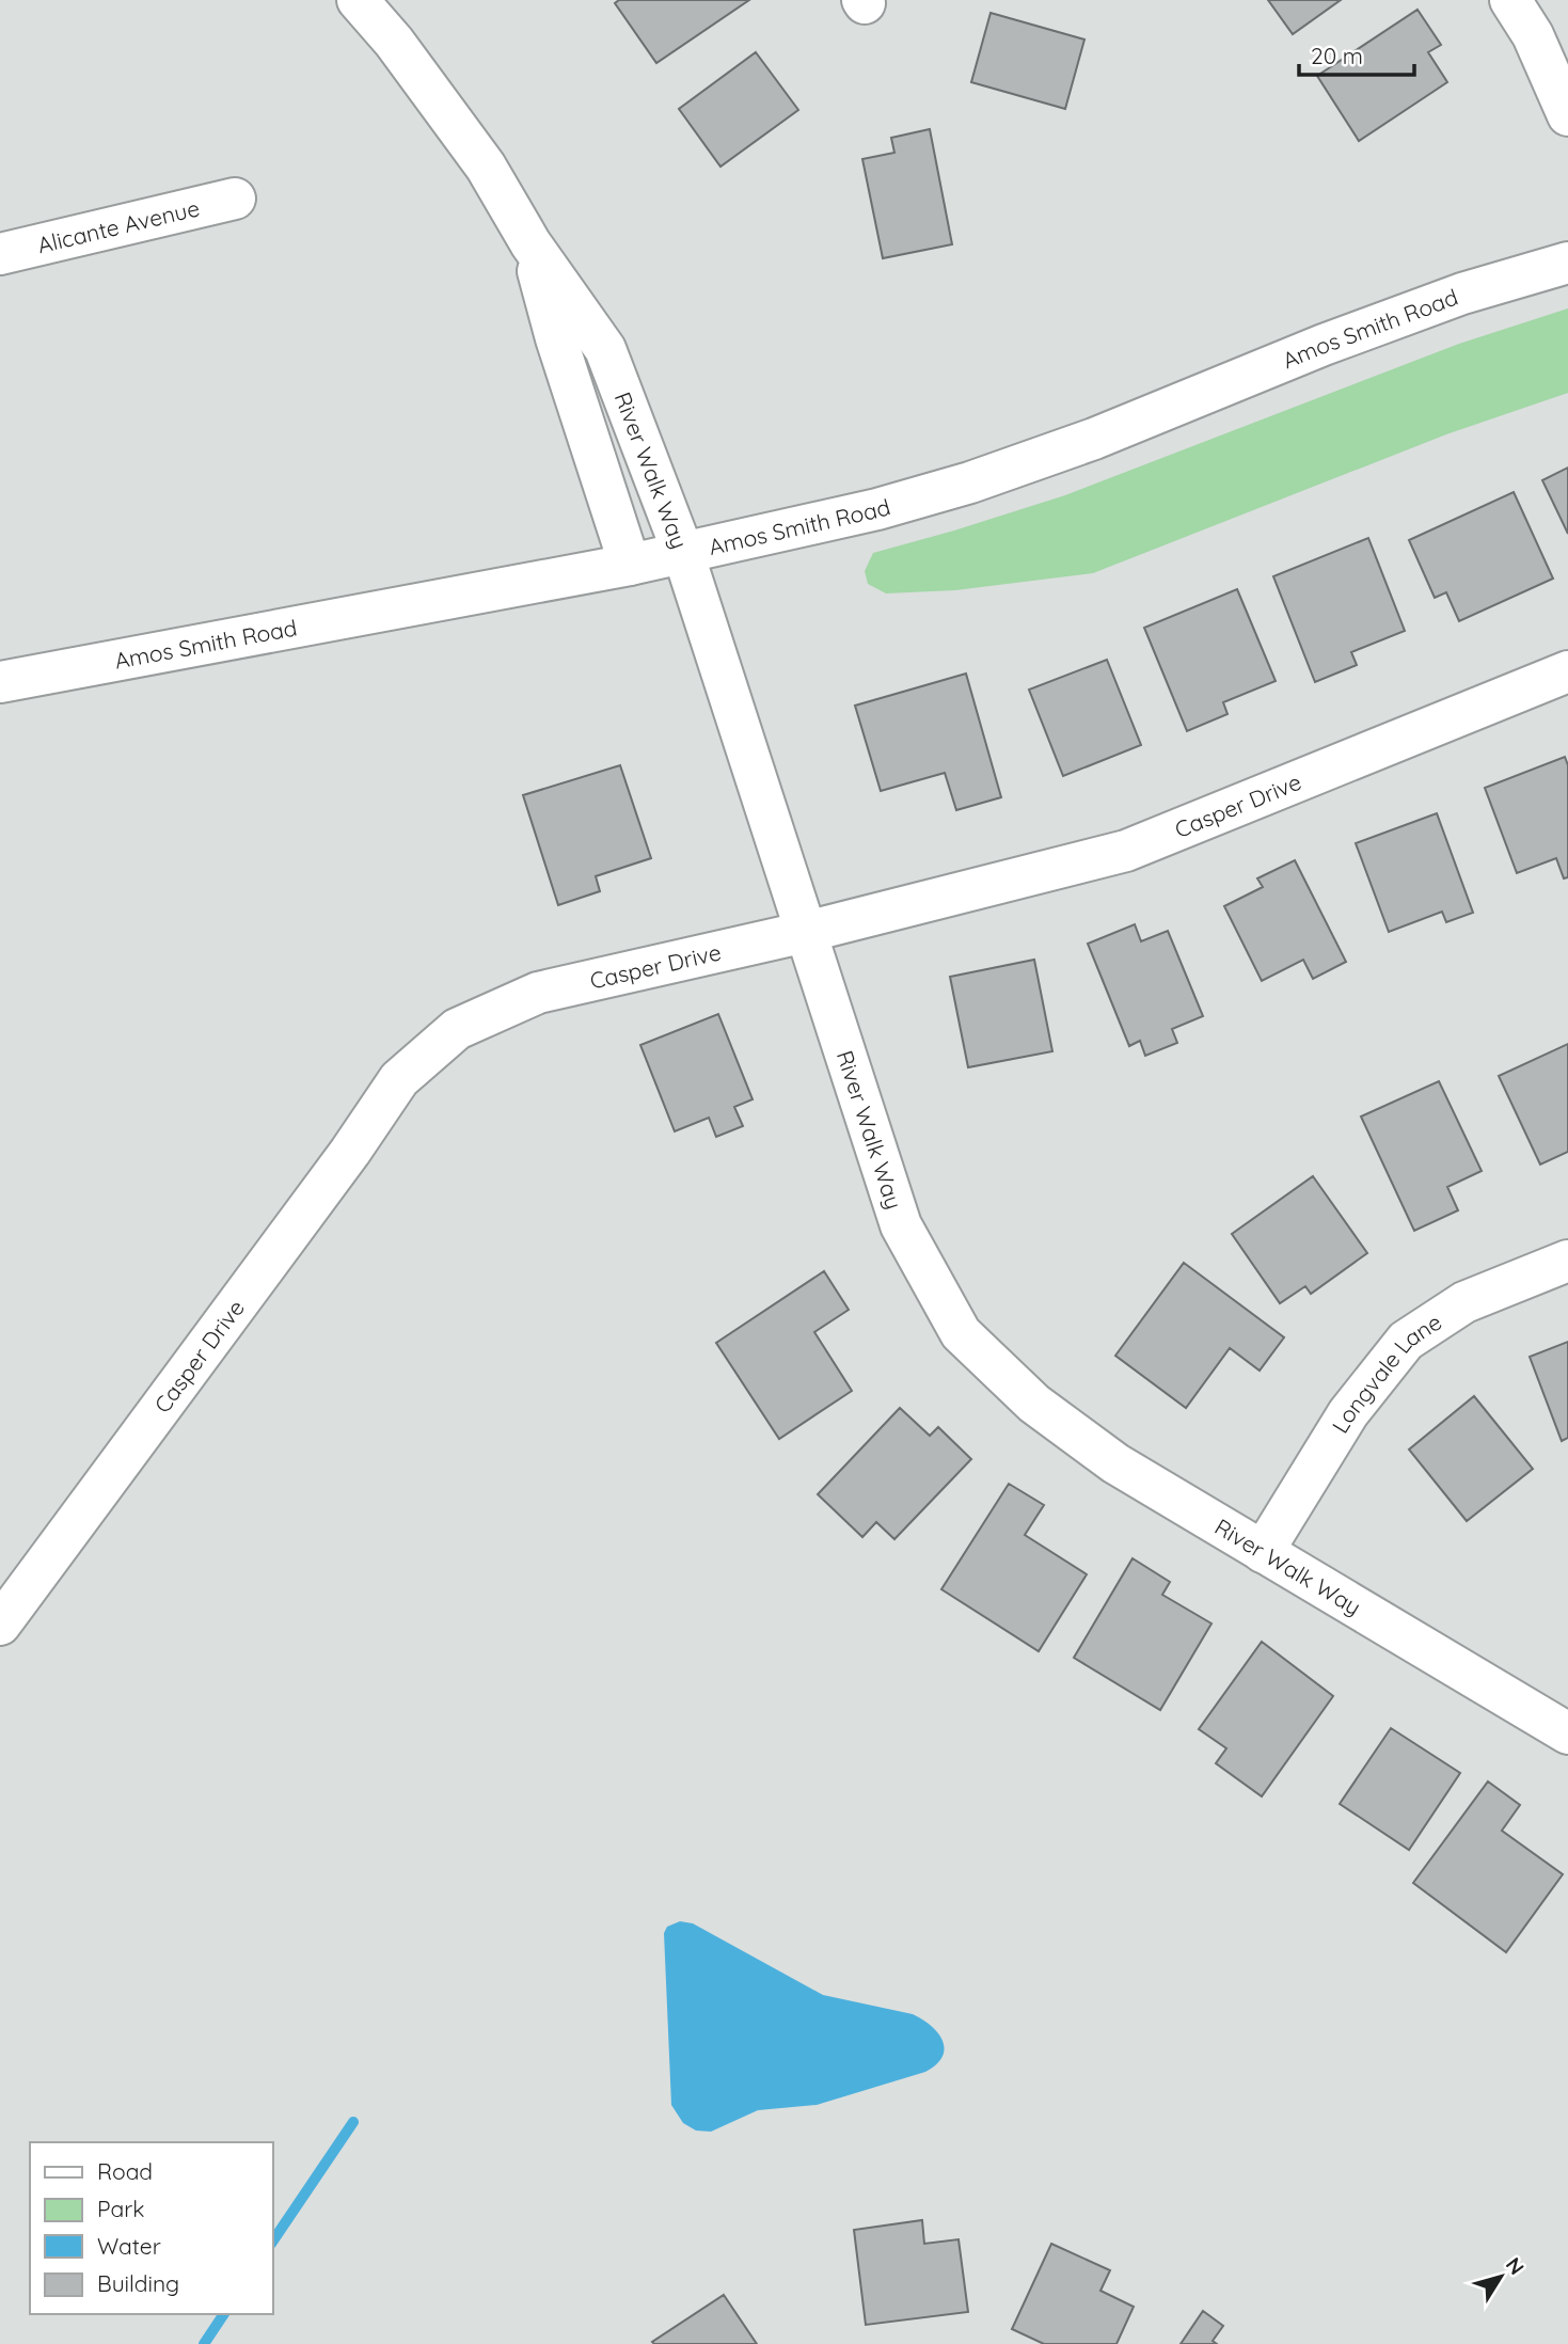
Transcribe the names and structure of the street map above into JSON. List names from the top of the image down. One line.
{"streets":{"street":["Alicante Avenue","Amos Smith Road","River Walk Way","Casper Drive","Longvale Lane"]},"crossings":[["Amos Smith Road","River Walk Way"],["River Walk Way","Casper Drive"],["River Walk Way","Longvale Lane"]],"legend":["Road","Park","Water","Building"],"scale_bar":"20 m","north":"top right"}
